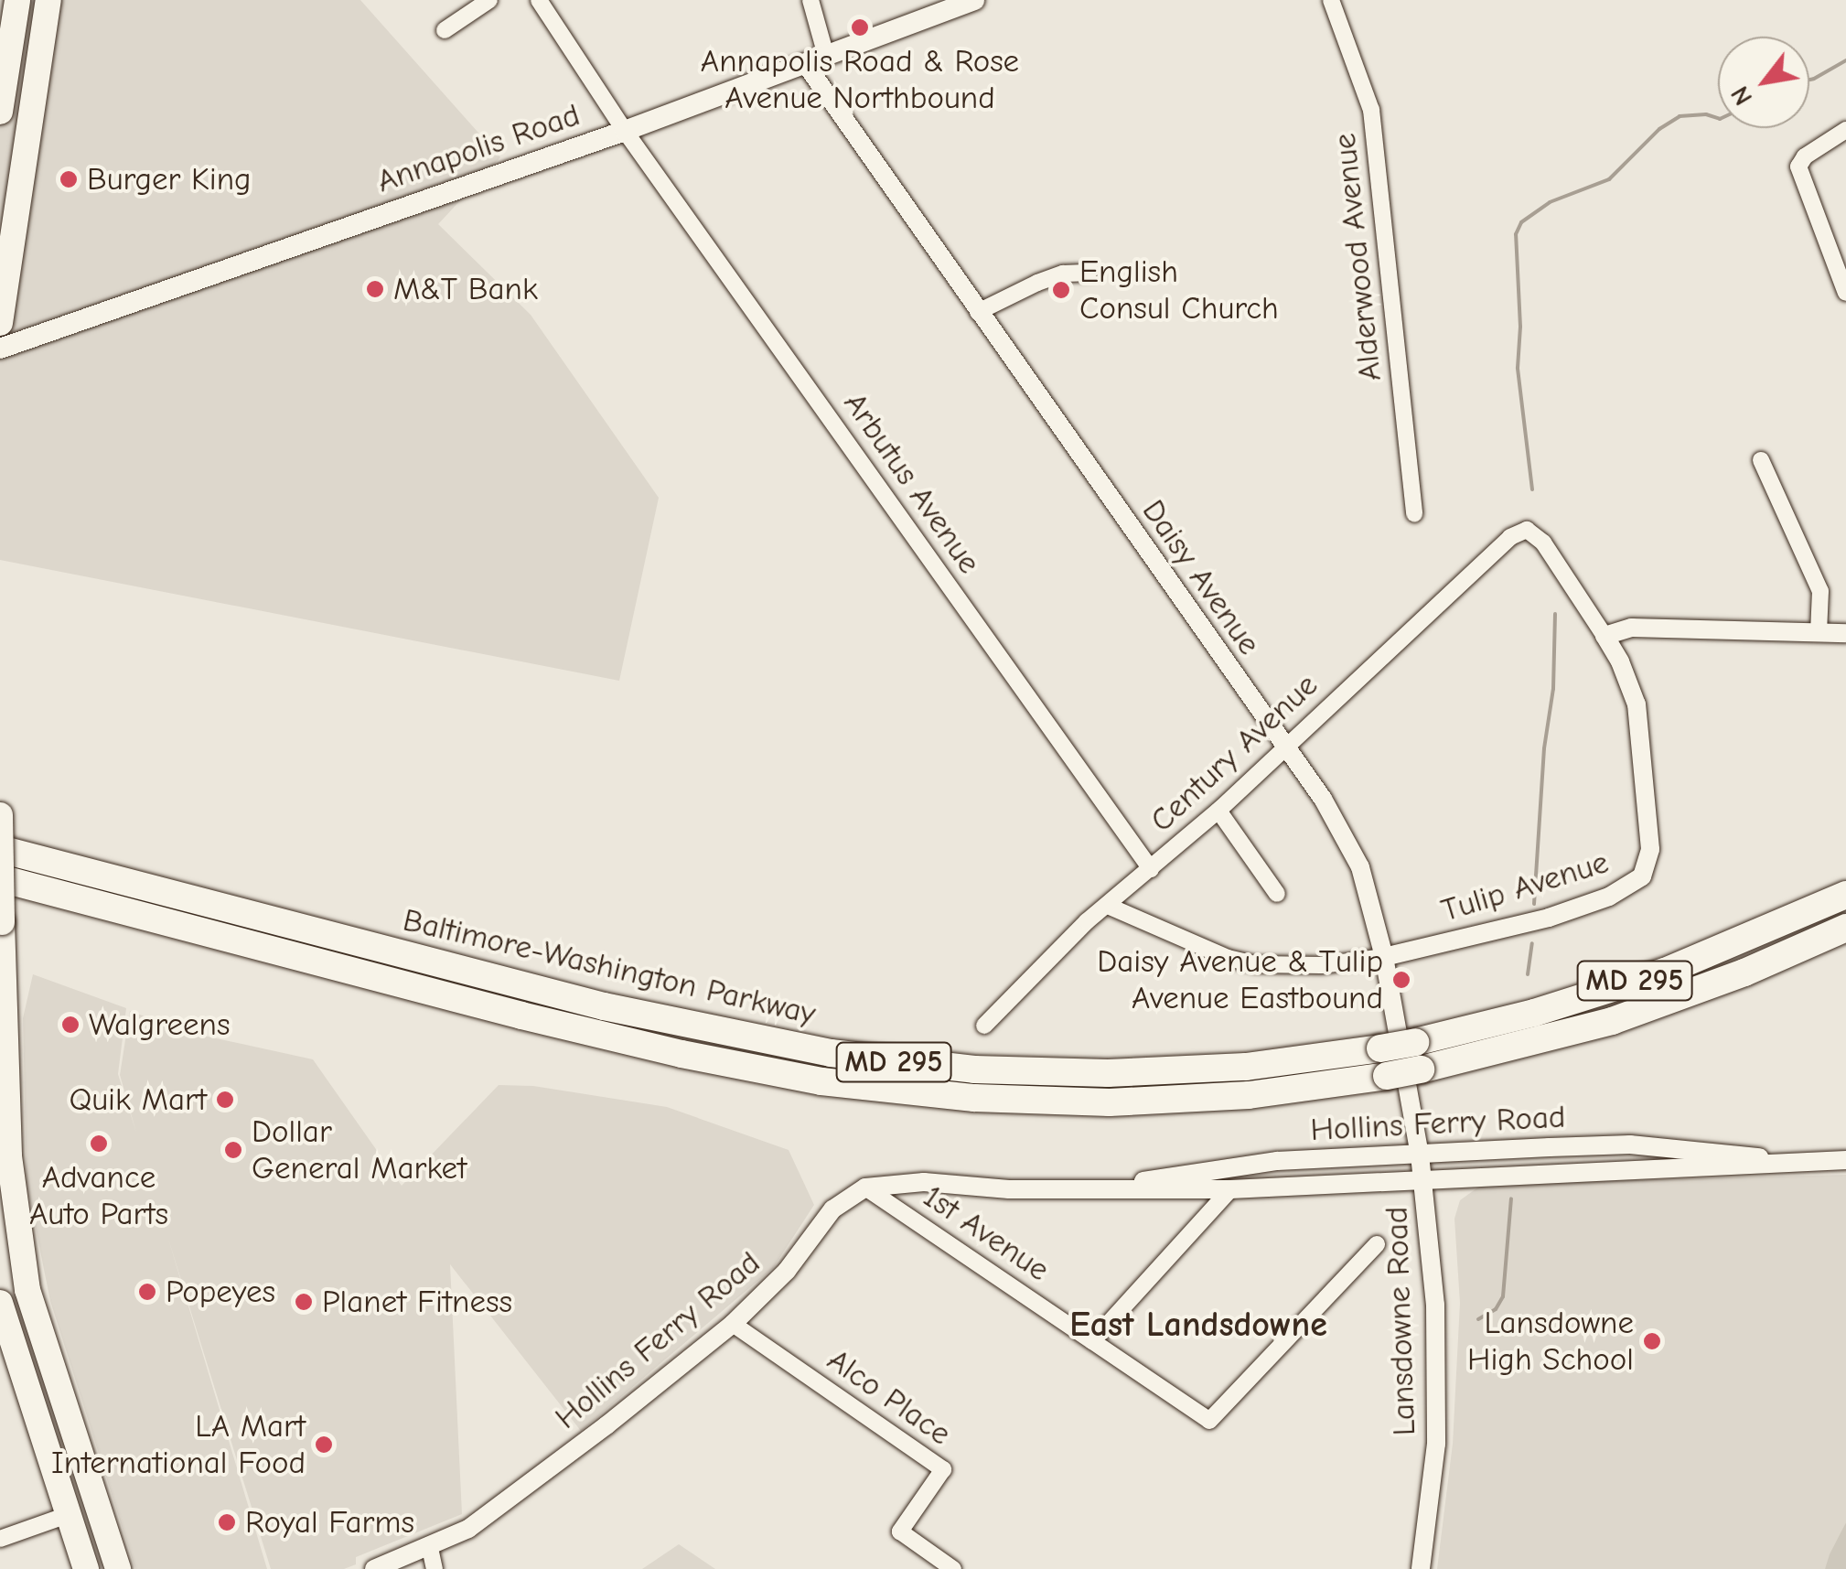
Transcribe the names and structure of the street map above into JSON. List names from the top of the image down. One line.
{"streets":{"highway":["Baltimore-Washington Parkway","MD 295"],"main road":["Annapolis Road"],"street":["Alderwood Avenue","Arbutus Avenue","Daisy Avenue","Century Avenue","Tulip Avenue","Hollins Ferry Road","1st Avenue","Lansdowne Road","Alco Place"]},"crossings":[["Annapolis Road","Arbutus Avenue"],["Annapolis Road","Daisy Avenue"],["Arbutus Avenue","Century Avenue"],["Daisy Avenue","Century Avenue"],["Daisy Avenue","Tulip Avenue"],["Daisy Avenue","Hollins Ferry Road"],["Daisy Avenue","Lansdowne Road"],["Century Avenue","Tulip Avenue"],["Hollins Ferry Road","1st Avenue"],["Hollins Ferry Road","Lansdowne Road"],["Hollins Ferry Road","Alco Place"]],"districts":["East Landsdowne"],"places":["Annapolis Road & Rose Avenue Northbound","Burger King","M&T Bank","English Consul Church","Daisy Avenue & Tulip Avenue Eastbound","Walgreens","Quik Mart","Advance Auto Parts","Dollar General Market","Popeyes","Planet Fitness","Lansdowne High School","LA Mart International Food","Royal Farms"],"north":"bottom left"}
